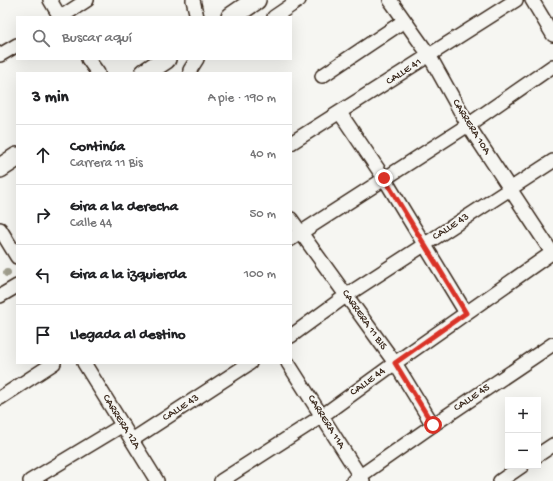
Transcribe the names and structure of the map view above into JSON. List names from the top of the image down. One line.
{"streets":{"street":["CALLE 41","CARRERA 10A","CALLE 43","CARRERA 11 BIS","CALLE 44","CALLE 45","CARRERA 12A","CARRERA 11A"]},"crossings":[["CALLE 41","CARRERA 10A"],["CARRERA 10A","CALLE 43"],["CARRERA 10A","CALLE 44"],["CALLE 43","CARRERA 11 BIS"],["CALLE 43","CARRERA 12A"],["CARRERA 11 BIS","CALLE 44"],["CARRERA 11 BIS","CALLE 45"],["CALLE 44","CARRERA 11A"],["CALLE 45","CARRERA 11A"]],"page":{"search":"Buscar aquí","heading":["3 min","A pie · 190 m"],"list":[["Continúa","Carrera 11 Bis","40 m"],["Gira a la derecha","Calle 44","50 m"],["Gira a la izquierda","100 m"],"Llegada al destino"],"map_buttons":["+","−"]}}
